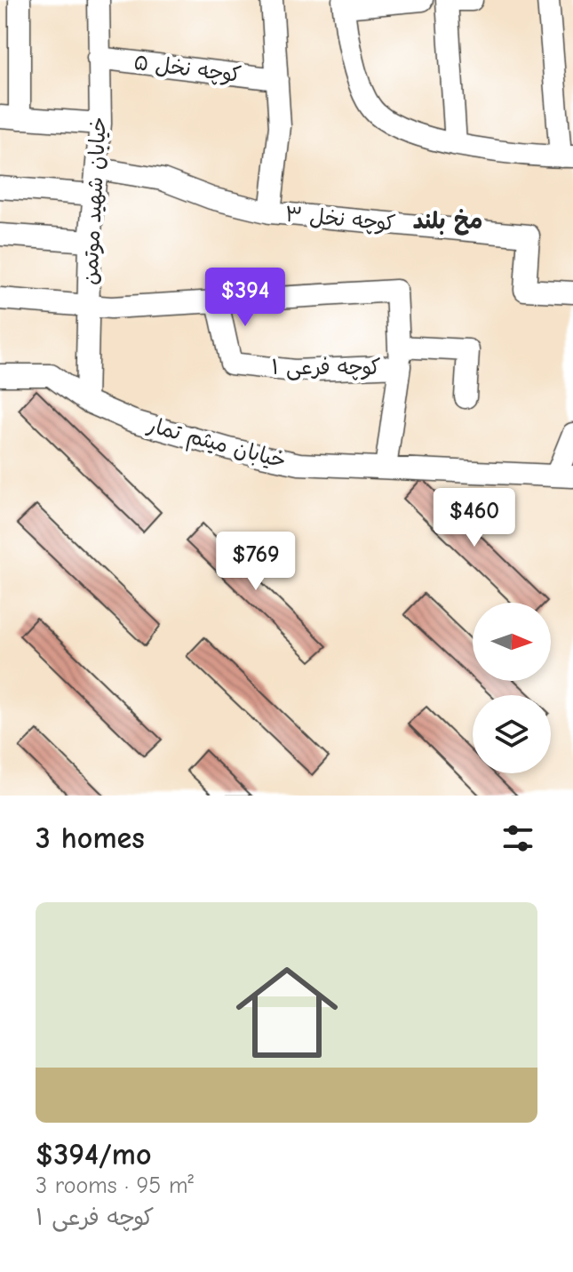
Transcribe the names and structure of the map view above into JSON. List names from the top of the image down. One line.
{"streets":{"street":["کوچه نخل ۵","خیابان شهید موتمن","کوچه نخل ۳","کوچه فرعی ۱","خیابان میثم تمار"]},"crossings":[["کوچه نخل ۵","خیابان شهید موتمن"],["خیابان شهید موتمن","کوچه نخل ۳"],["خیابان شهید موتمن","خیابان میثم تمار"]],"districts":["مخ بلند"],"north":"right","page":{"price":["$394","$460","$769"],"heading":"3 homes","list":[{"name":"$394/mo","note":"3 rooms · 95 m² · کوچه فرعی ۱"}]}}
